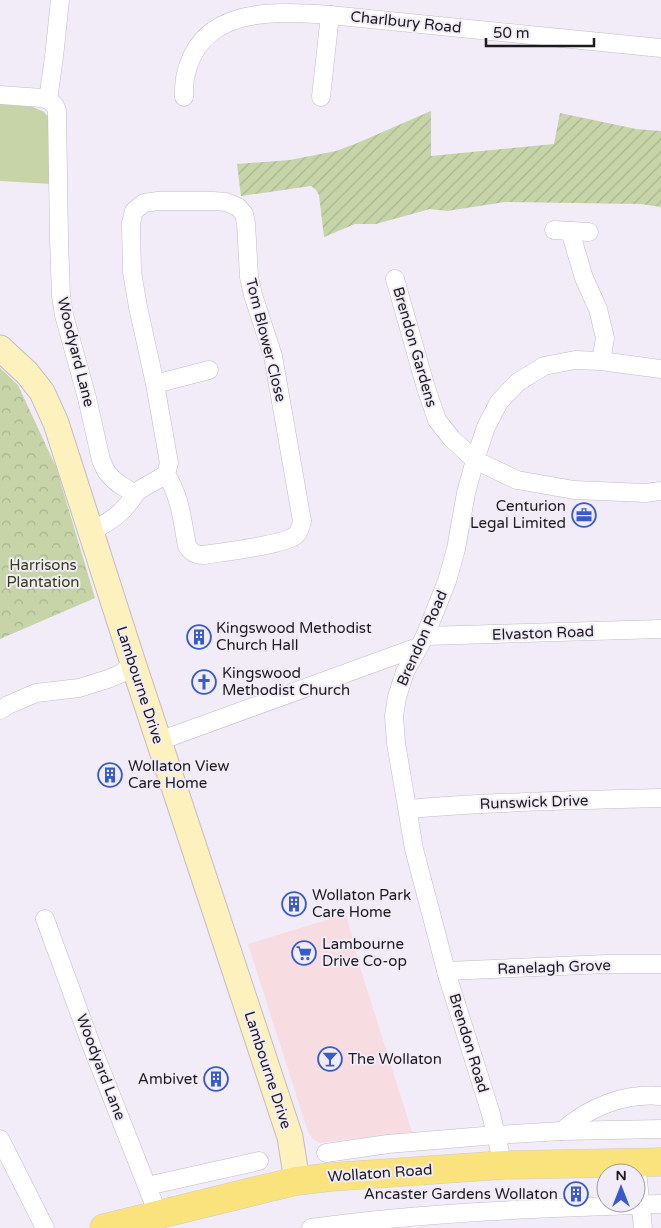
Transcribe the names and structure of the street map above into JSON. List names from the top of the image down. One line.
{"streets":{"main road":["Wollaton Road"],"street":["Charlbury Road","Tom Blower Close","Brendon Gardens","Woodyard Lane","Elvaston Road","Brendon Road","Lambourne Drive","Runswick Drive","Ranelagh Grove"]},"crossings":[["Brendon Gardens","Brendon Road"],["Woodyard Lane","Wollaton Road"],["Elvaston Road","Brendon Road"],["Elvaston Road","Lambourne Drive"],["Brendon Road","Runswick Drive"],["Brendon Road","Ranelagh Grove"],["Brendon Road","Wollaton Road"],["Lambourne Drive","Wollaton Road"]],"parks":["Harrisons Plantation"],"places":{"office":["Centurion Legal Limited"],"building":["Kingswood Methodist Church Hall","Wollaton View Care Home","Wollaton Park Care Home","Ambivet","Ancaster Gardens Wollaton"],"church":["Kingswood Methodist Church"],"supermarket":["Lambourne Drive Co-op"],"bar":["The Wollaton"]},"scale_bar":"50 m","north":"top"}
